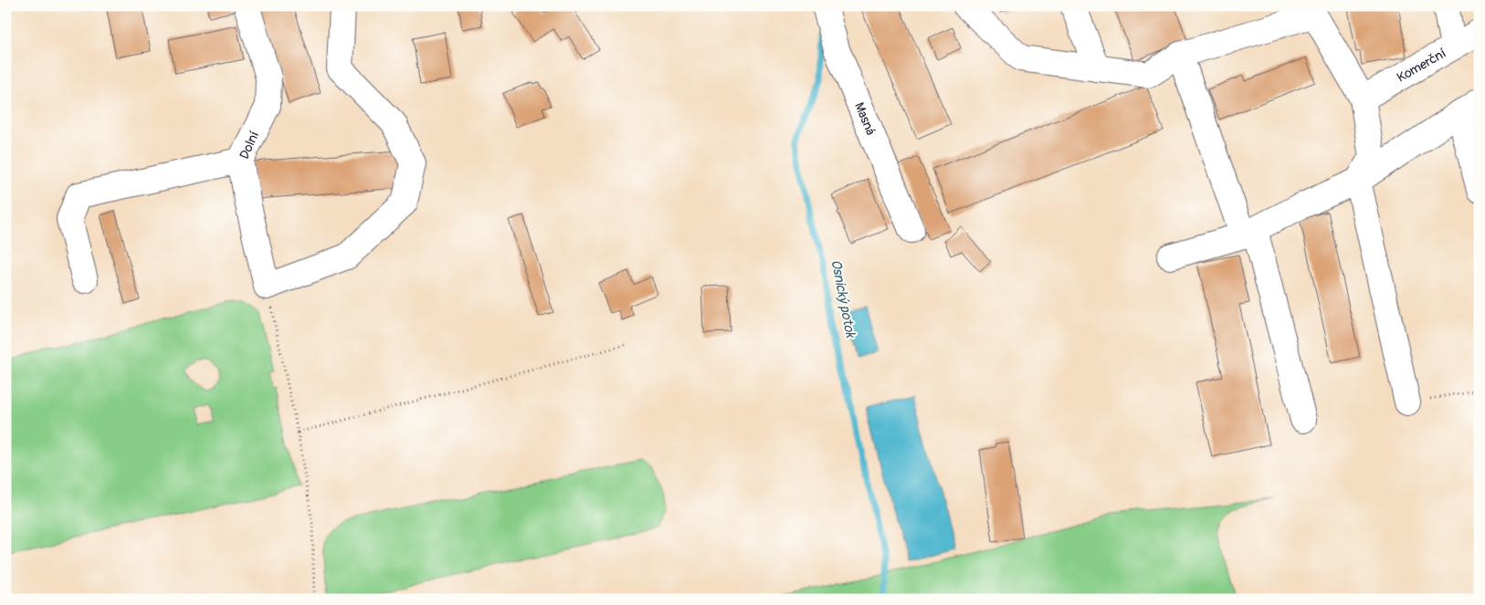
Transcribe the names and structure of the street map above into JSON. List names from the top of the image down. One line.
{"streets":{"street":["Komerční","Masná","Dolní"]},"water":["Osnický potok"]}
